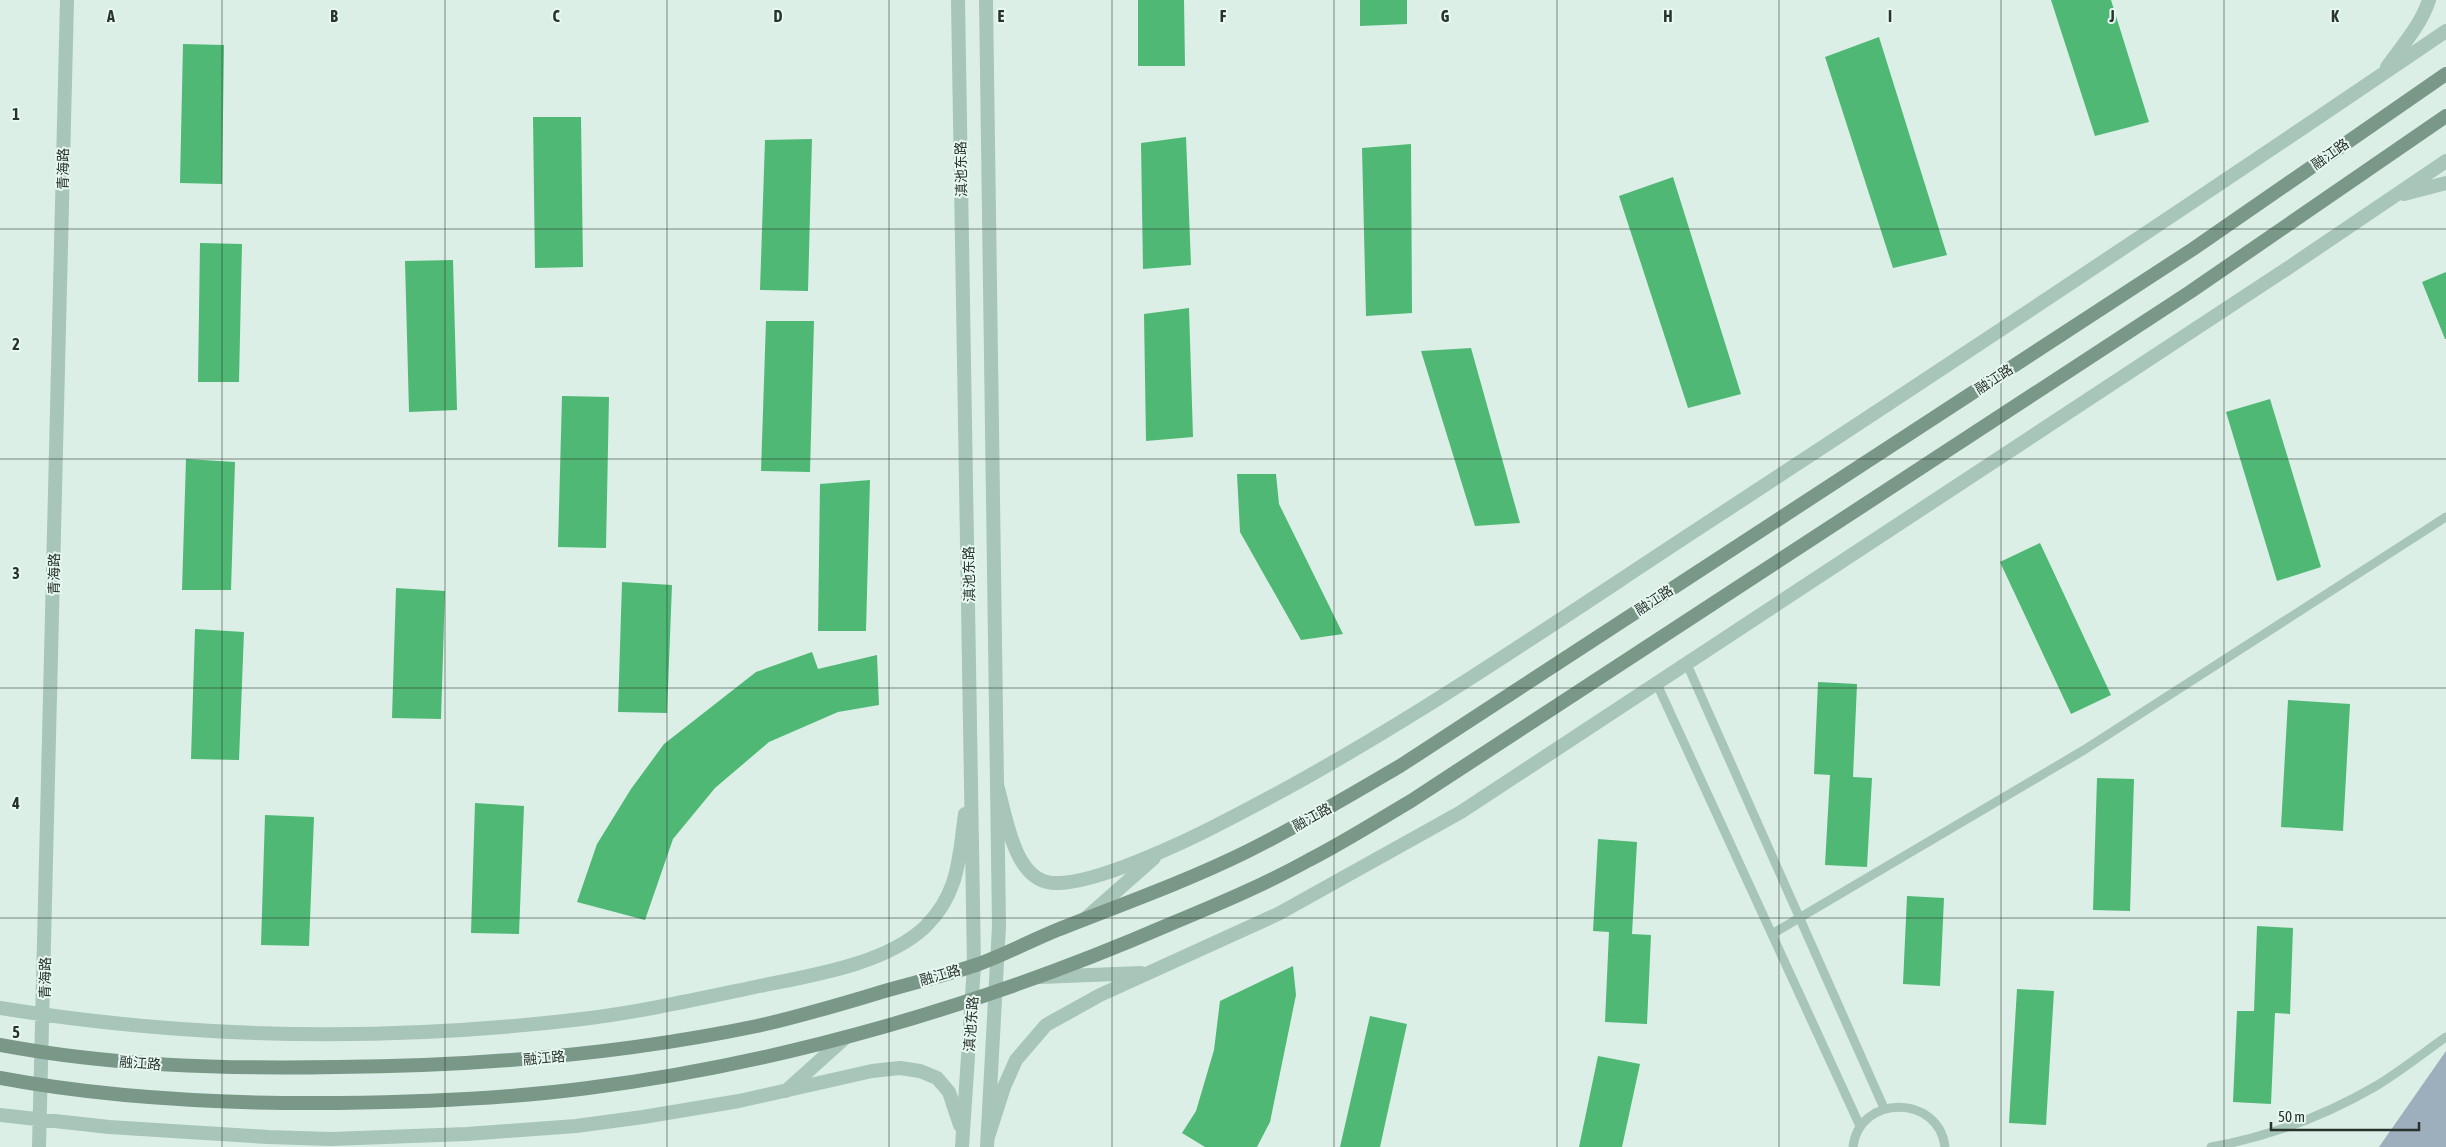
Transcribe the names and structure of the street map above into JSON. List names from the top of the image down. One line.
{"streets":{"main road":["融江路"],"street":["青海路","滇池东路"]},"crossings":[["融江路","青海路"],["融江路","滇池东路"]],"scale_bar":"50 m","grid":{"columns":["A","B","C","D","E","F","G","H","I","J","K"],"rows":["1","2","3","4","5"]}}
